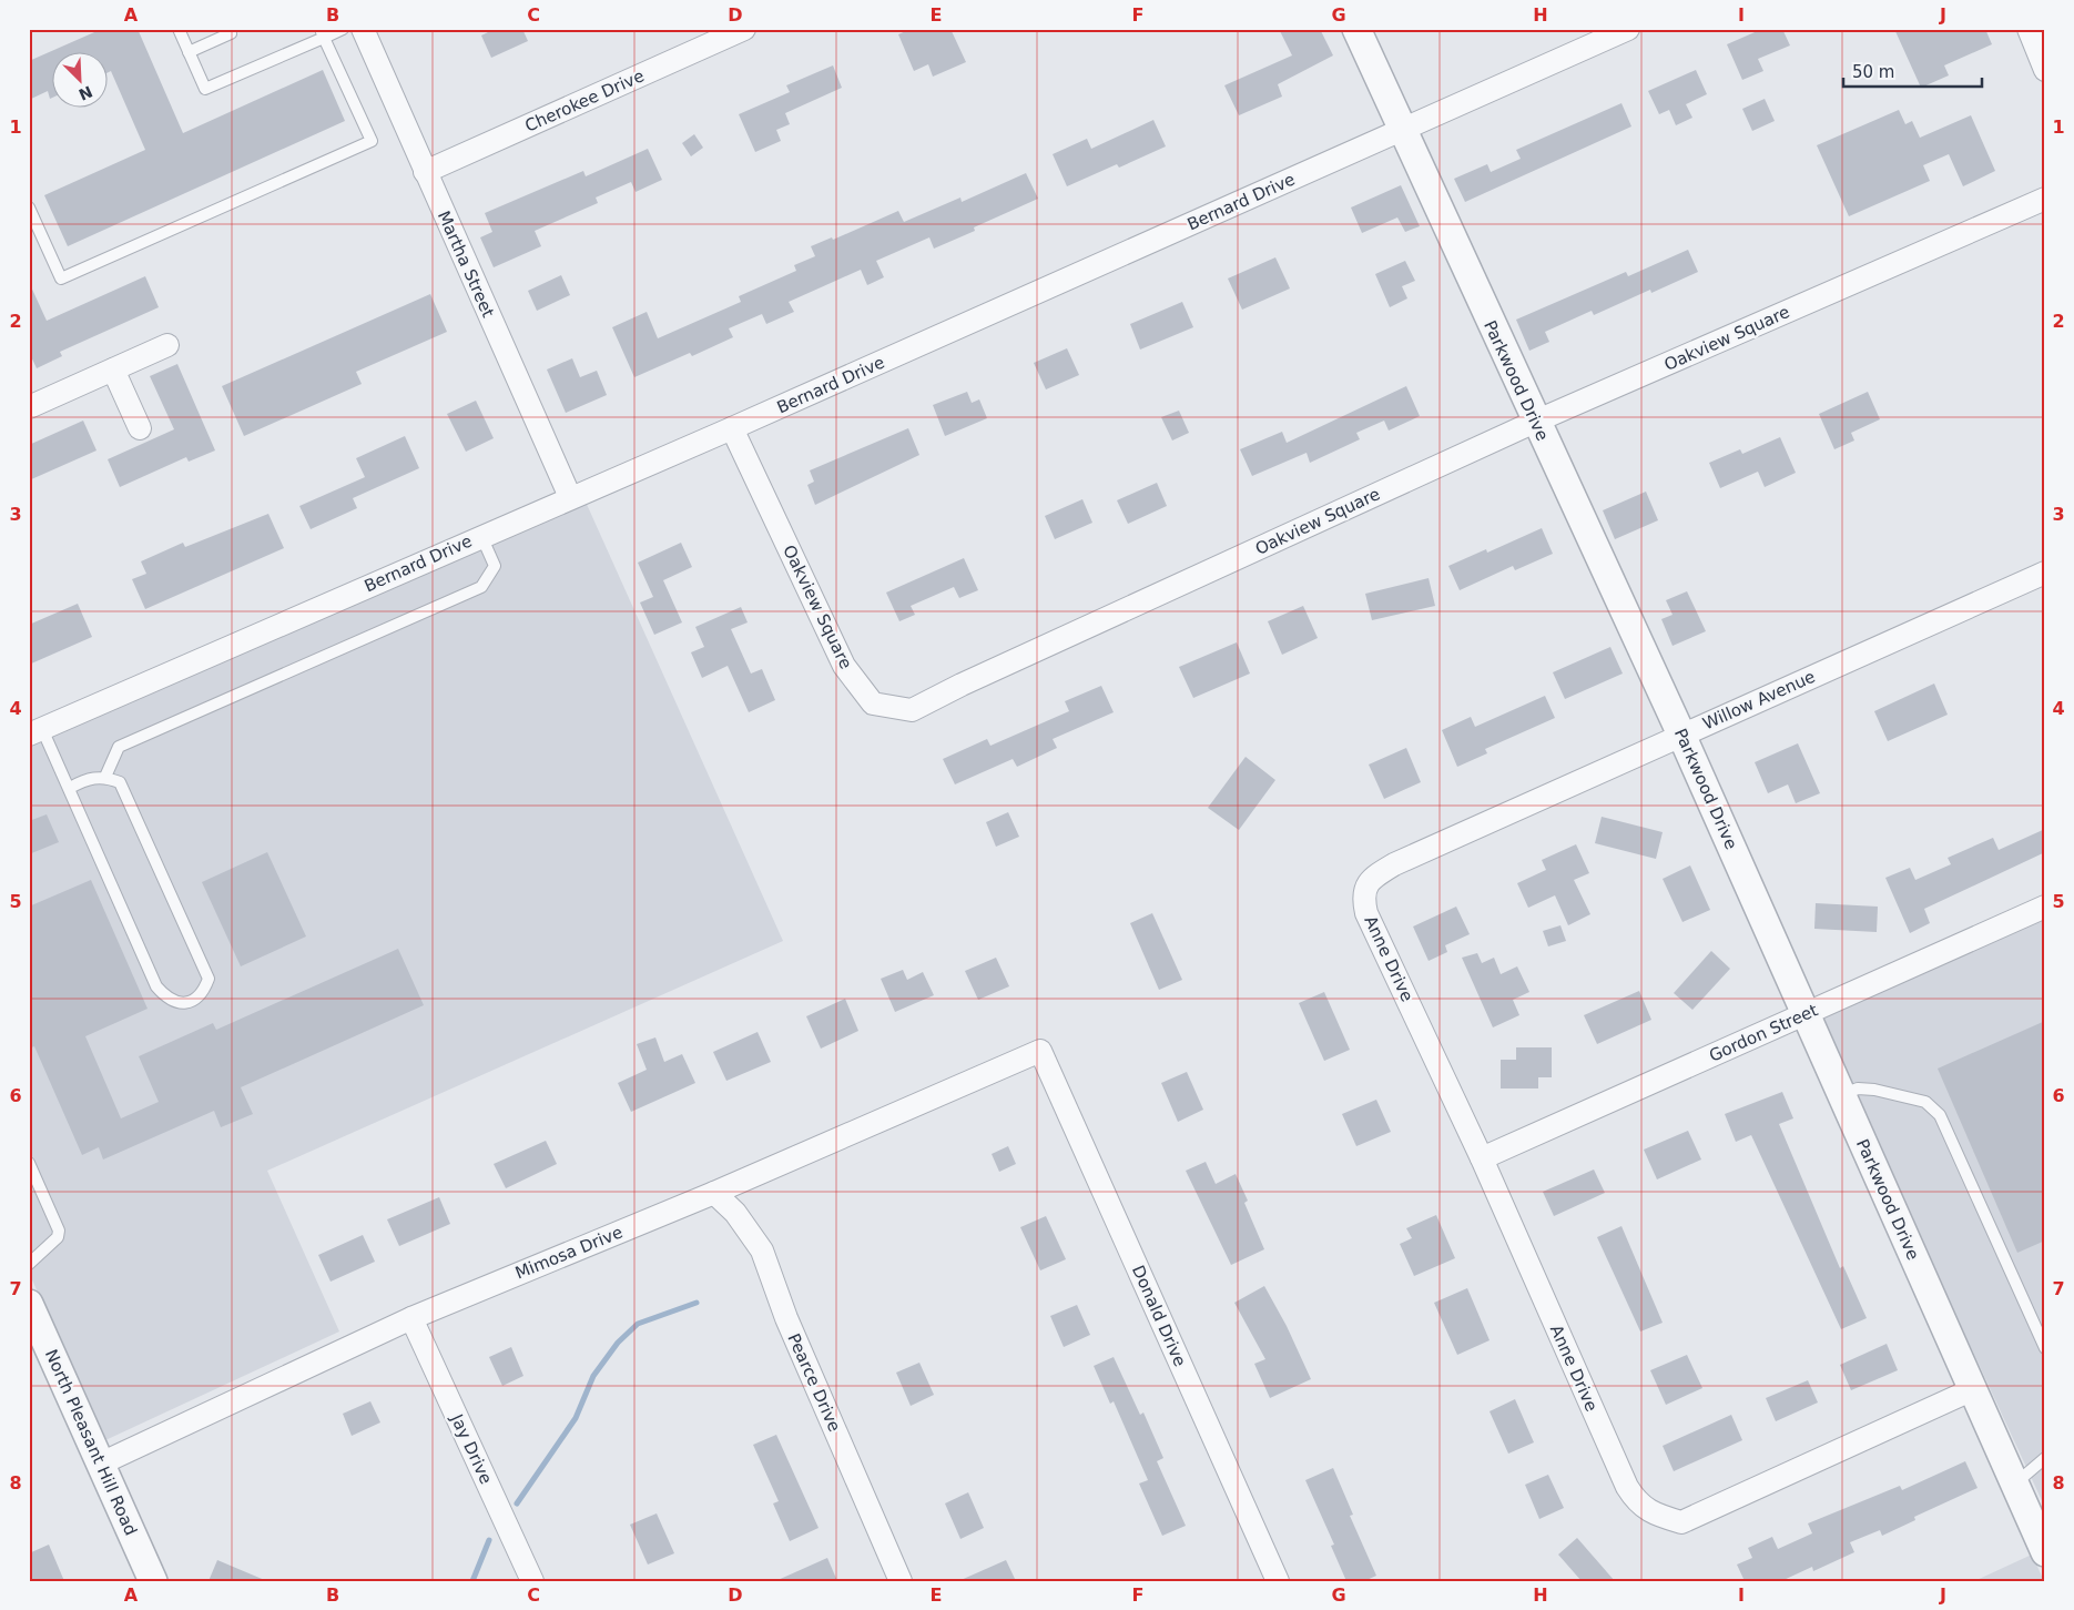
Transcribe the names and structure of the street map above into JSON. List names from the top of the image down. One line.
{"streets":{"street":["Cherokee Drive","Bernard Drive","Martha Street","Oakview Square","Parkwood Drive","Willow Avenue","Anne Drive","Gordon Street","Mimosa Drive","Donald Drive","Pearce Drive","North Pleasant Hill Road","Jay Drive"]},"crossings":[["Cherokee Drive","Martha Street"],["Bernard Drive","Martha Street"],["Bernard Drive","Oakview Square"],["Bernard Drive","Parkwood Drive"],["Oakview Square","Parkwood Drive"],["Parkwood Drive","Willow Avenue"],["Parkwood Drive","Anne Drive"],["Parkwood Drive","Gordon Street"],["Willow Avenue","Anne Drive"],["Anne Drive","Gordon Street"],["Mimosa Drive","Donald Drive"],["Mimosa Drive","Pearce Drive"],["Mimosa Drive","North Pleasant Hill Road"],["Mimosa Drive","Jay Drive"]],"scale_bar":"50 m","north":"bottom right","grid":{"columns":["A","B","C","D","E","F","G","H","I","J"],"rows":["1","2","3","4","5","6","7","8"]}}
